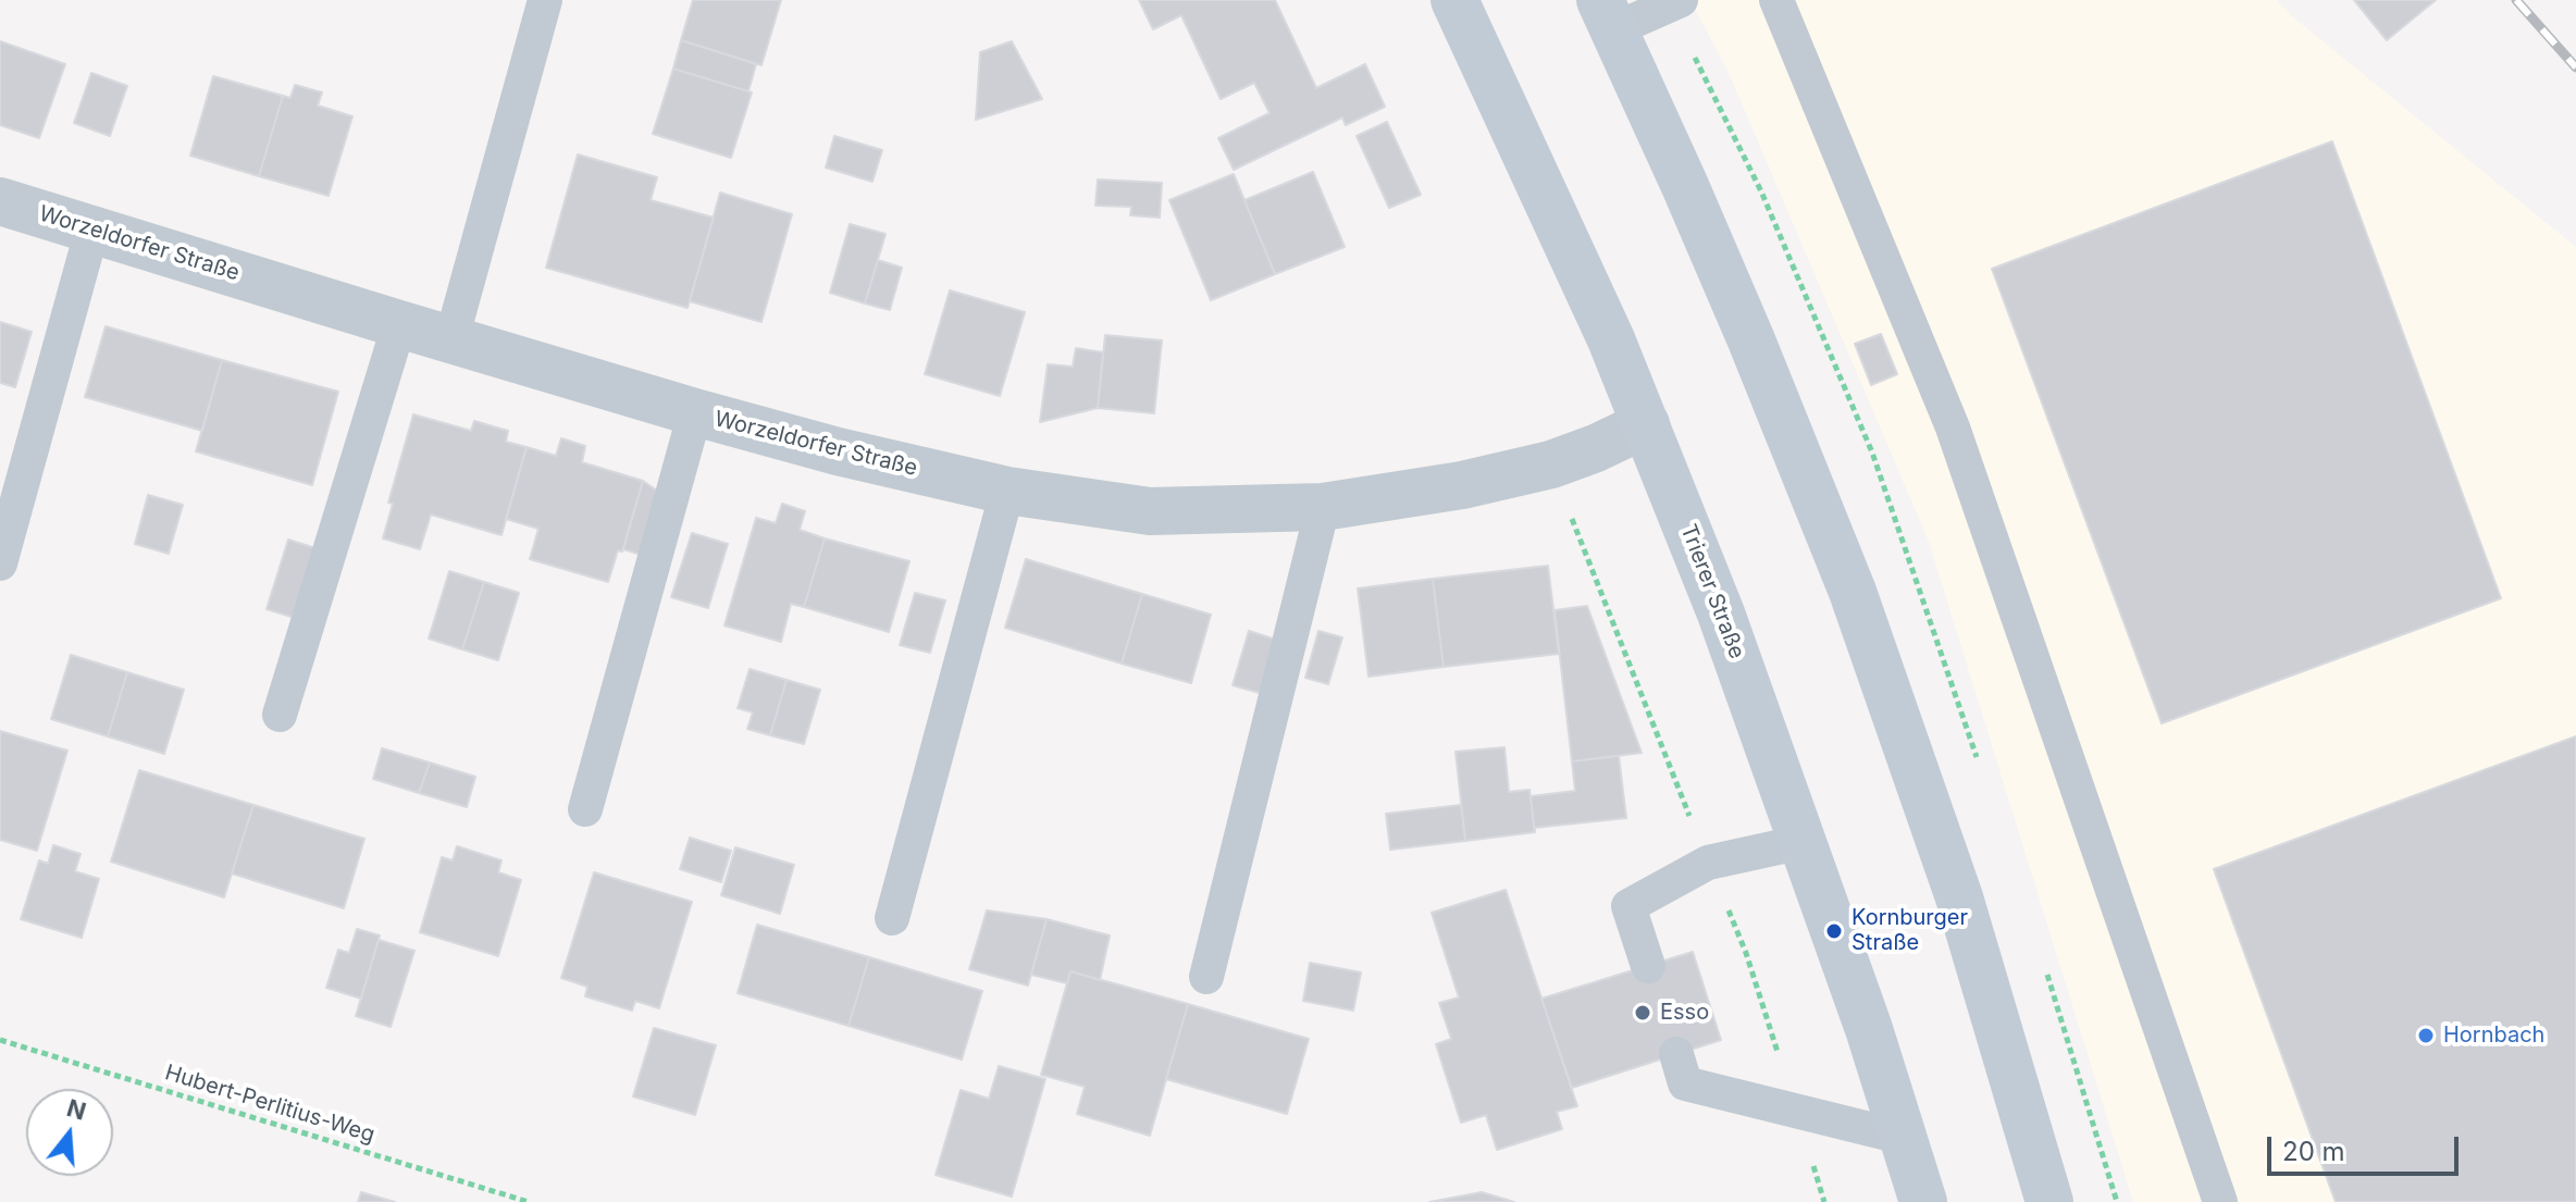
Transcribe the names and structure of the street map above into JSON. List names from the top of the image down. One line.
{"streets":{"main road":["Trierer Straße"],"street":["Worzeldorfer Straße"],"path":["Hubert-Perlitius-Weg"]},"crossings":[["Worzeldorfer Straße","Trierer Straße"]],"places":["Kornburger Straße","Esso","Hornbach"],"scale_bar":"20 m","north":"top"}
